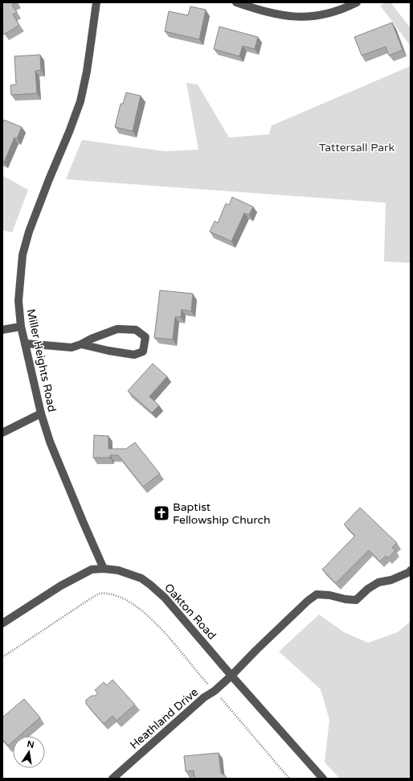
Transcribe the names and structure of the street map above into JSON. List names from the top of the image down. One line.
{"streets":{"street":["Miller Heights Road","Oakton Road","Heathland Drive"]},"crossings":[["Miller Heights Road","Oakton Road"],["Oakton Road","Heathland Drive"]],"parks":["Tattersall Park"],"places":{"church":["Baptist Fellowship Church"]},"north":"top"}
